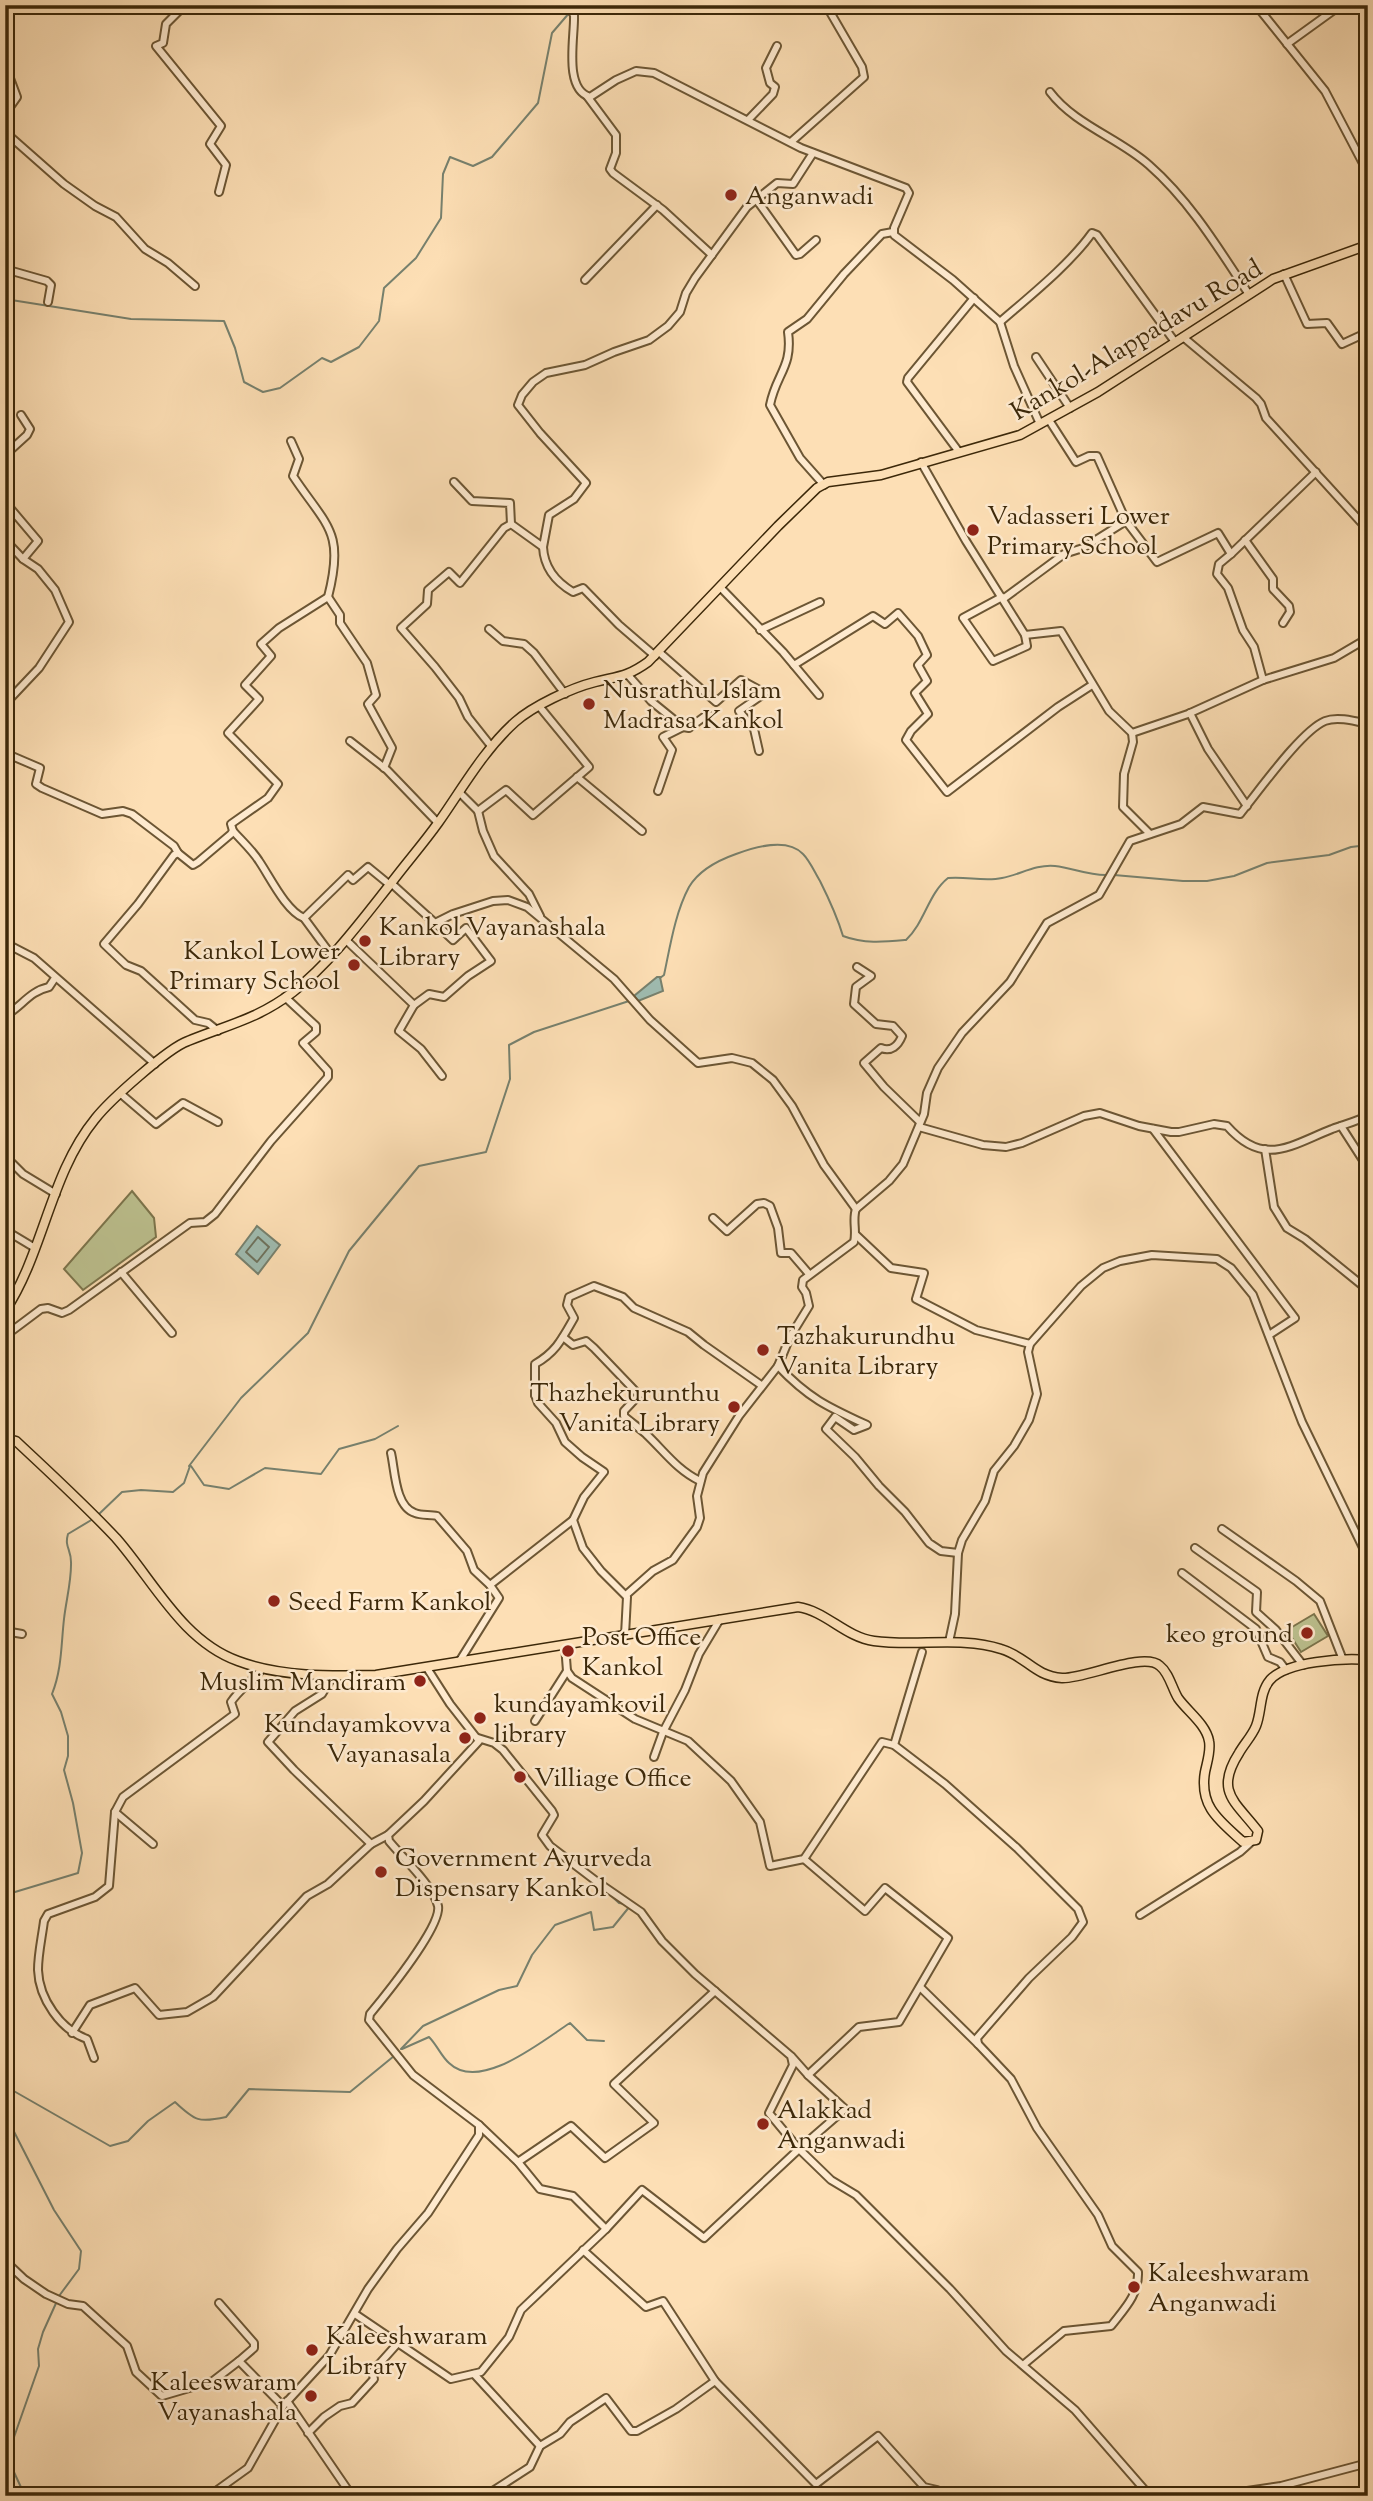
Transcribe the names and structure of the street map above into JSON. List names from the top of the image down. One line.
{"streets":{"main road":["Kankol-Alappadavu Road"]},"places":["Anganwadi","Vadasseri Lower Primary School","Nusrathul Islam Madrasa Kankol","Kankol Vayanashala Library","Kankol Lower Primary School","Tazhakurundhu Vanita Library","Thazhekurunthu Vanita Library","Seed Farm Kankol","keo ground","Post Office Kankol","Muslim Mandiram","kundayamkovil library","Kundayamkovva Vayanasala","Villiage Office","Government Ayurveda Dispensary Kankol","Alakkad Anganwadi","Kaleeshwaram Anganwadi","Kaleeshwaram Library","Kaleeswaram Vayanashala"]}
